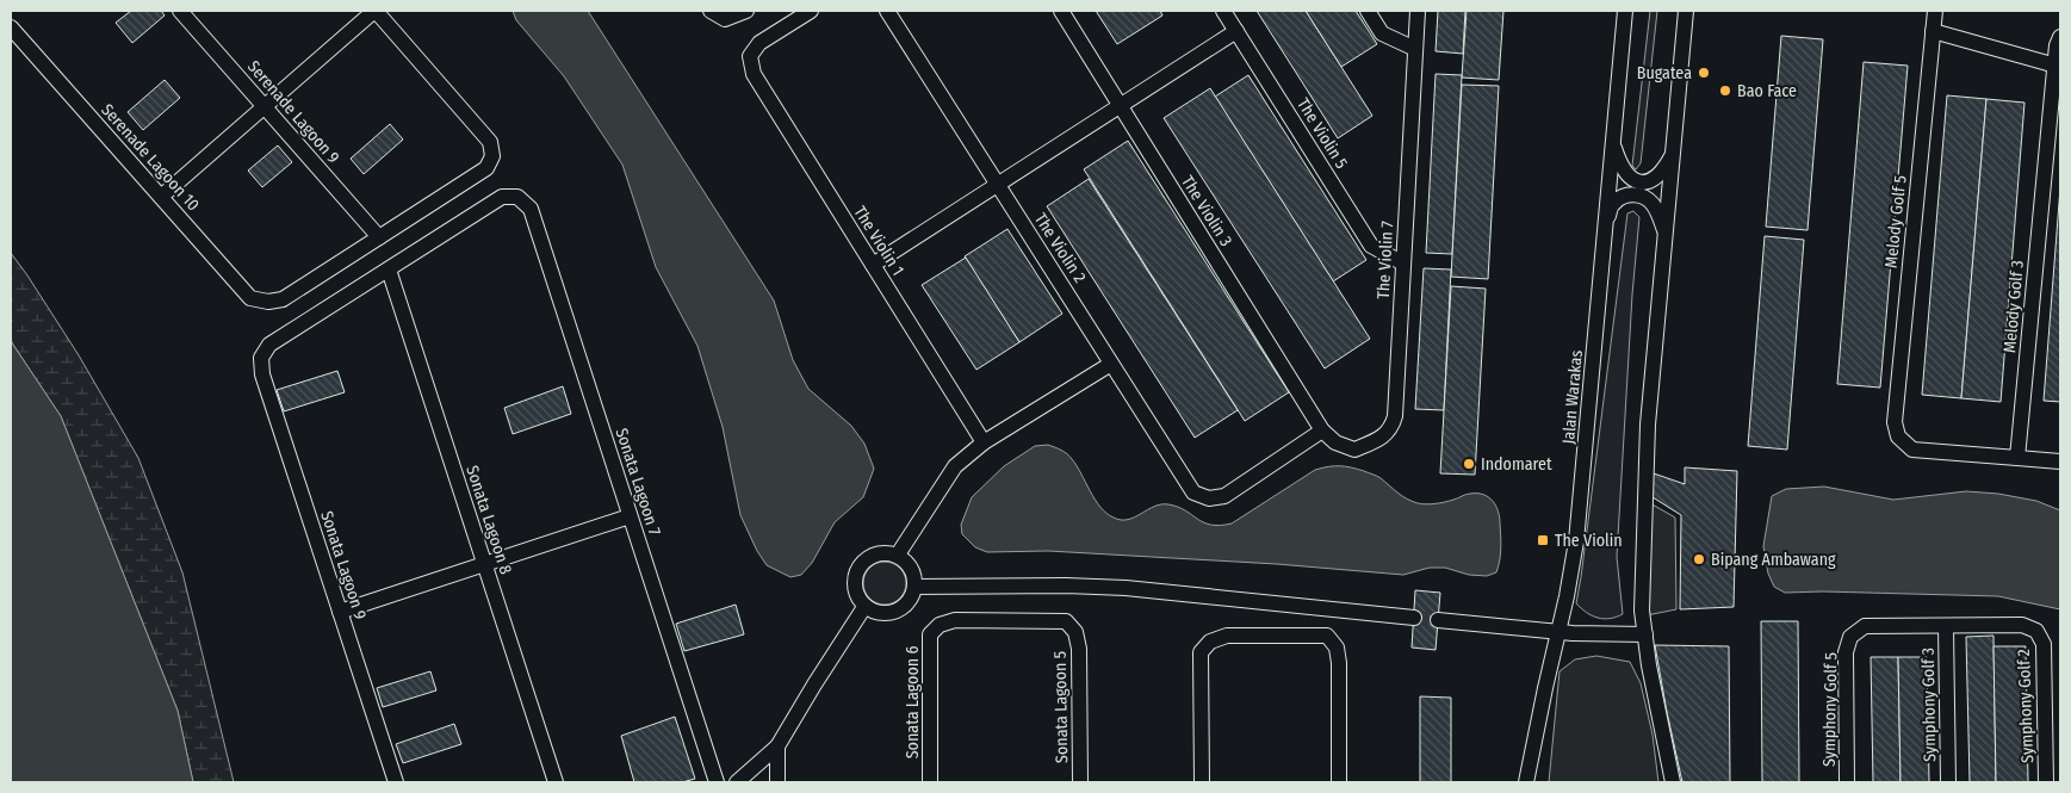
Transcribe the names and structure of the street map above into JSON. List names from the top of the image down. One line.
{"streets":{"street":["Serenade Lagoon 9","The Violin 5","Serenade Lagoon 10","The Violin 3","Melody Golf 5","The Violin 1","The Violin 2","The Violin 7","Melody Golf 3","Jalan Warakas","Sonata Lagoon 7","Sonata Lagoon 8","Sonata Lagoon 9","Sonata Lagoon 6","Symphony Golf 3","Symphony Golf 2","Sonata Lagoon 5","Symphony Golf 5"]},"crossings":[["Serenade Lagoon 9","Serenade Lagoon 10"],["The Violin 5","The Violin 7"],["The Violin 3","The Violin 2"],["The Violin 3","The Violin 7"],["Melody Golf 5","Melody Golf 3"],["The Violin 2","The Violin 7"],["Sonata Lagoon 7","Sonata Lagoon 8"],["Sonata Lagoon 7","Sonata Lagoon 9"],["Sonata Lagoon 8","Sonata Lagoon 9"],["Sonata Lagoon 6","Sonata Lagoon 5"],["Symphony Golf 3","Symphony Golf 2"],["Symphony Golf 3","Symphony Golf 5"],["Symphony Golf 2","Symphony Golf 5"]],"places":{"other":["Bugatea","Bao Face","Indomaret","Bipang Ambawang"],"transit":["The Violin"]}}
